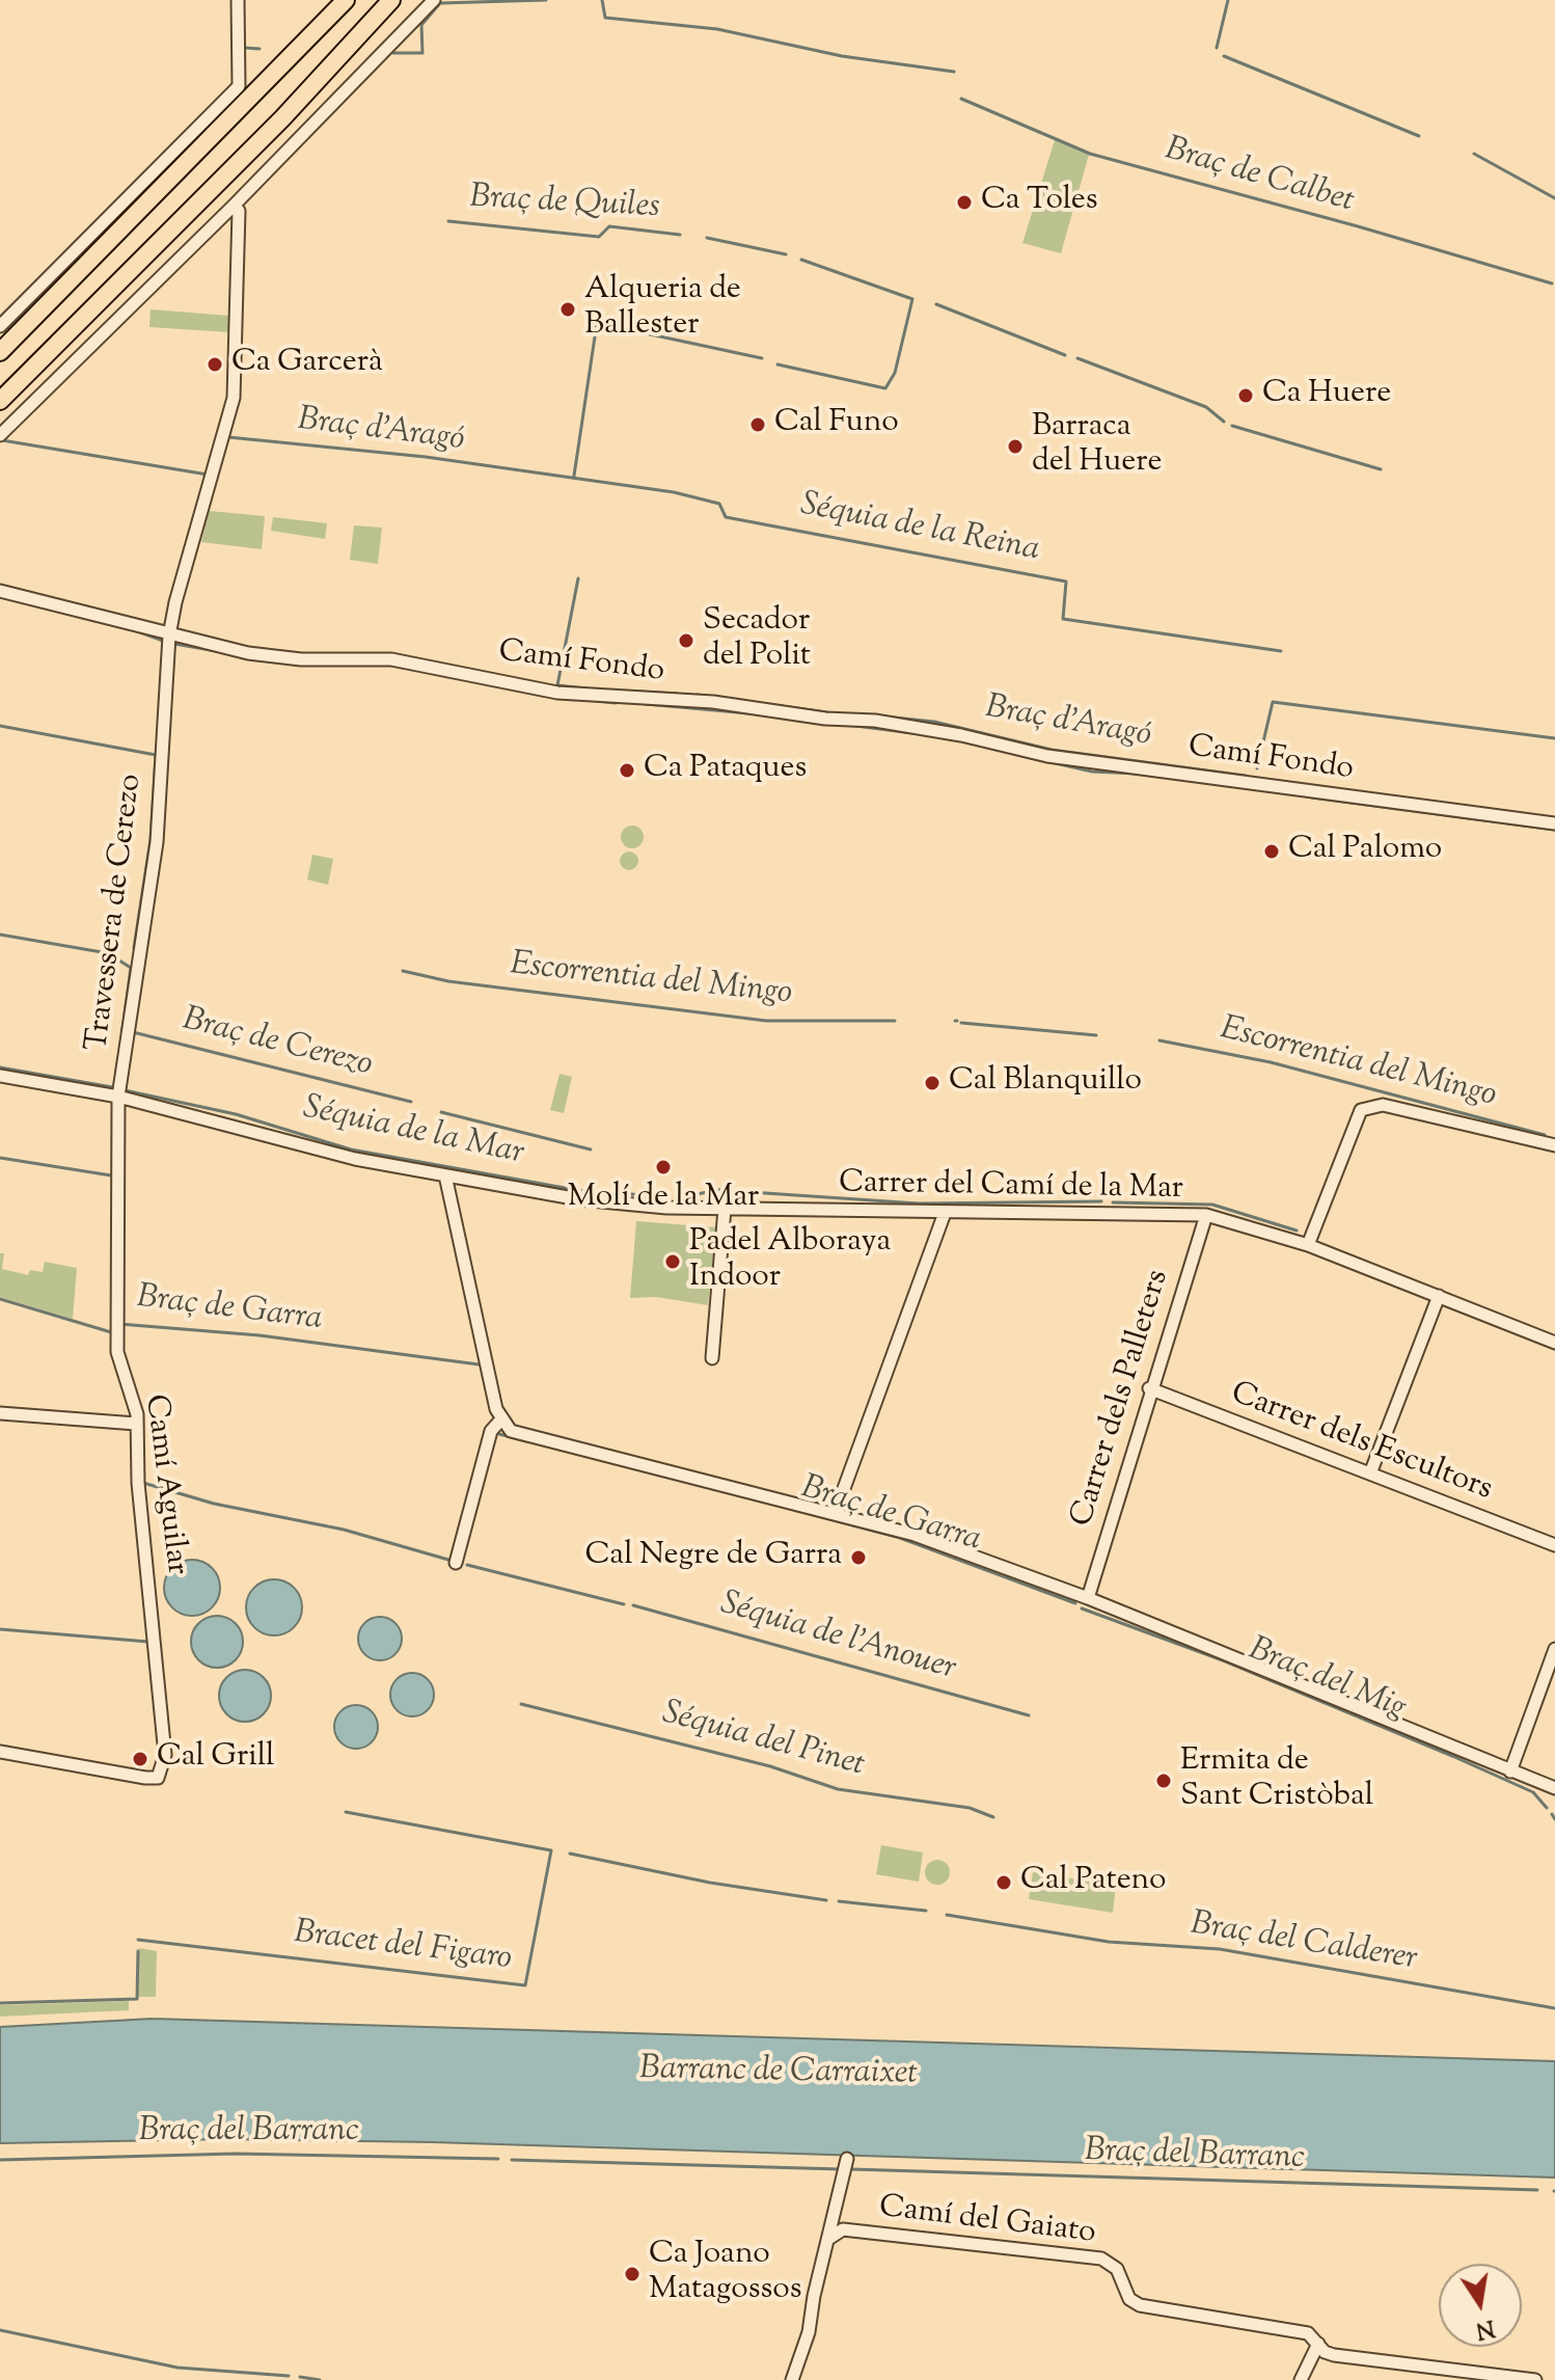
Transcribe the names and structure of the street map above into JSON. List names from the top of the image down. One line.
{"streets":{"street":["Camí Fondo","Travessera de Cerezo","Carrer del Camí de la Mar","Carrer dels Palleters","Carrer dels Escultors","Camí Aguilar","Camí del Gaiato"]},"crossings":[["Camí Fondo","Travessera de Cerezo"],["Travessera de Cerezo","Carrer del Camí de la Mar"],["Travessera de Cerezo","Camí Aguilar"],["Carrer del Camí de la Mar","Carrer dels Palleters"],["Carrer del Camí de la Mar","Camí Aguilar"],["Carrer dels Palleters","Carrer dels Escultors"]],"water":["Braç de Calbet","Braç de Quiles","Braç d'Aragó","Séquia de la Reina","Escorrentia del Mingo","Braç de Cerezo","Séquia de la Mar","Braç de Garra","Séquia de l'Anouer","Braç del Mig","Séquia del Pinet","Braç del Calderer","Bracet del Figaro","Barranc de Carraixet","Braç del Barranc"],"places":["Ca Toles","Alqueria de Ballester","Ca Garcerà","Ca Huere","Cal Funo","Barraca del Huere","Secador del Polit","Ca Pataques","Cal Palomo","Cal Blanquillo","Molí de la Mar","Padel Alboraya Indoor","Cal Negre de Garra","Cal Grill","Ermita de Sant Cristòbal","Cal Pateno","Ca Joano Matagossos"],"north":"bottom"}
